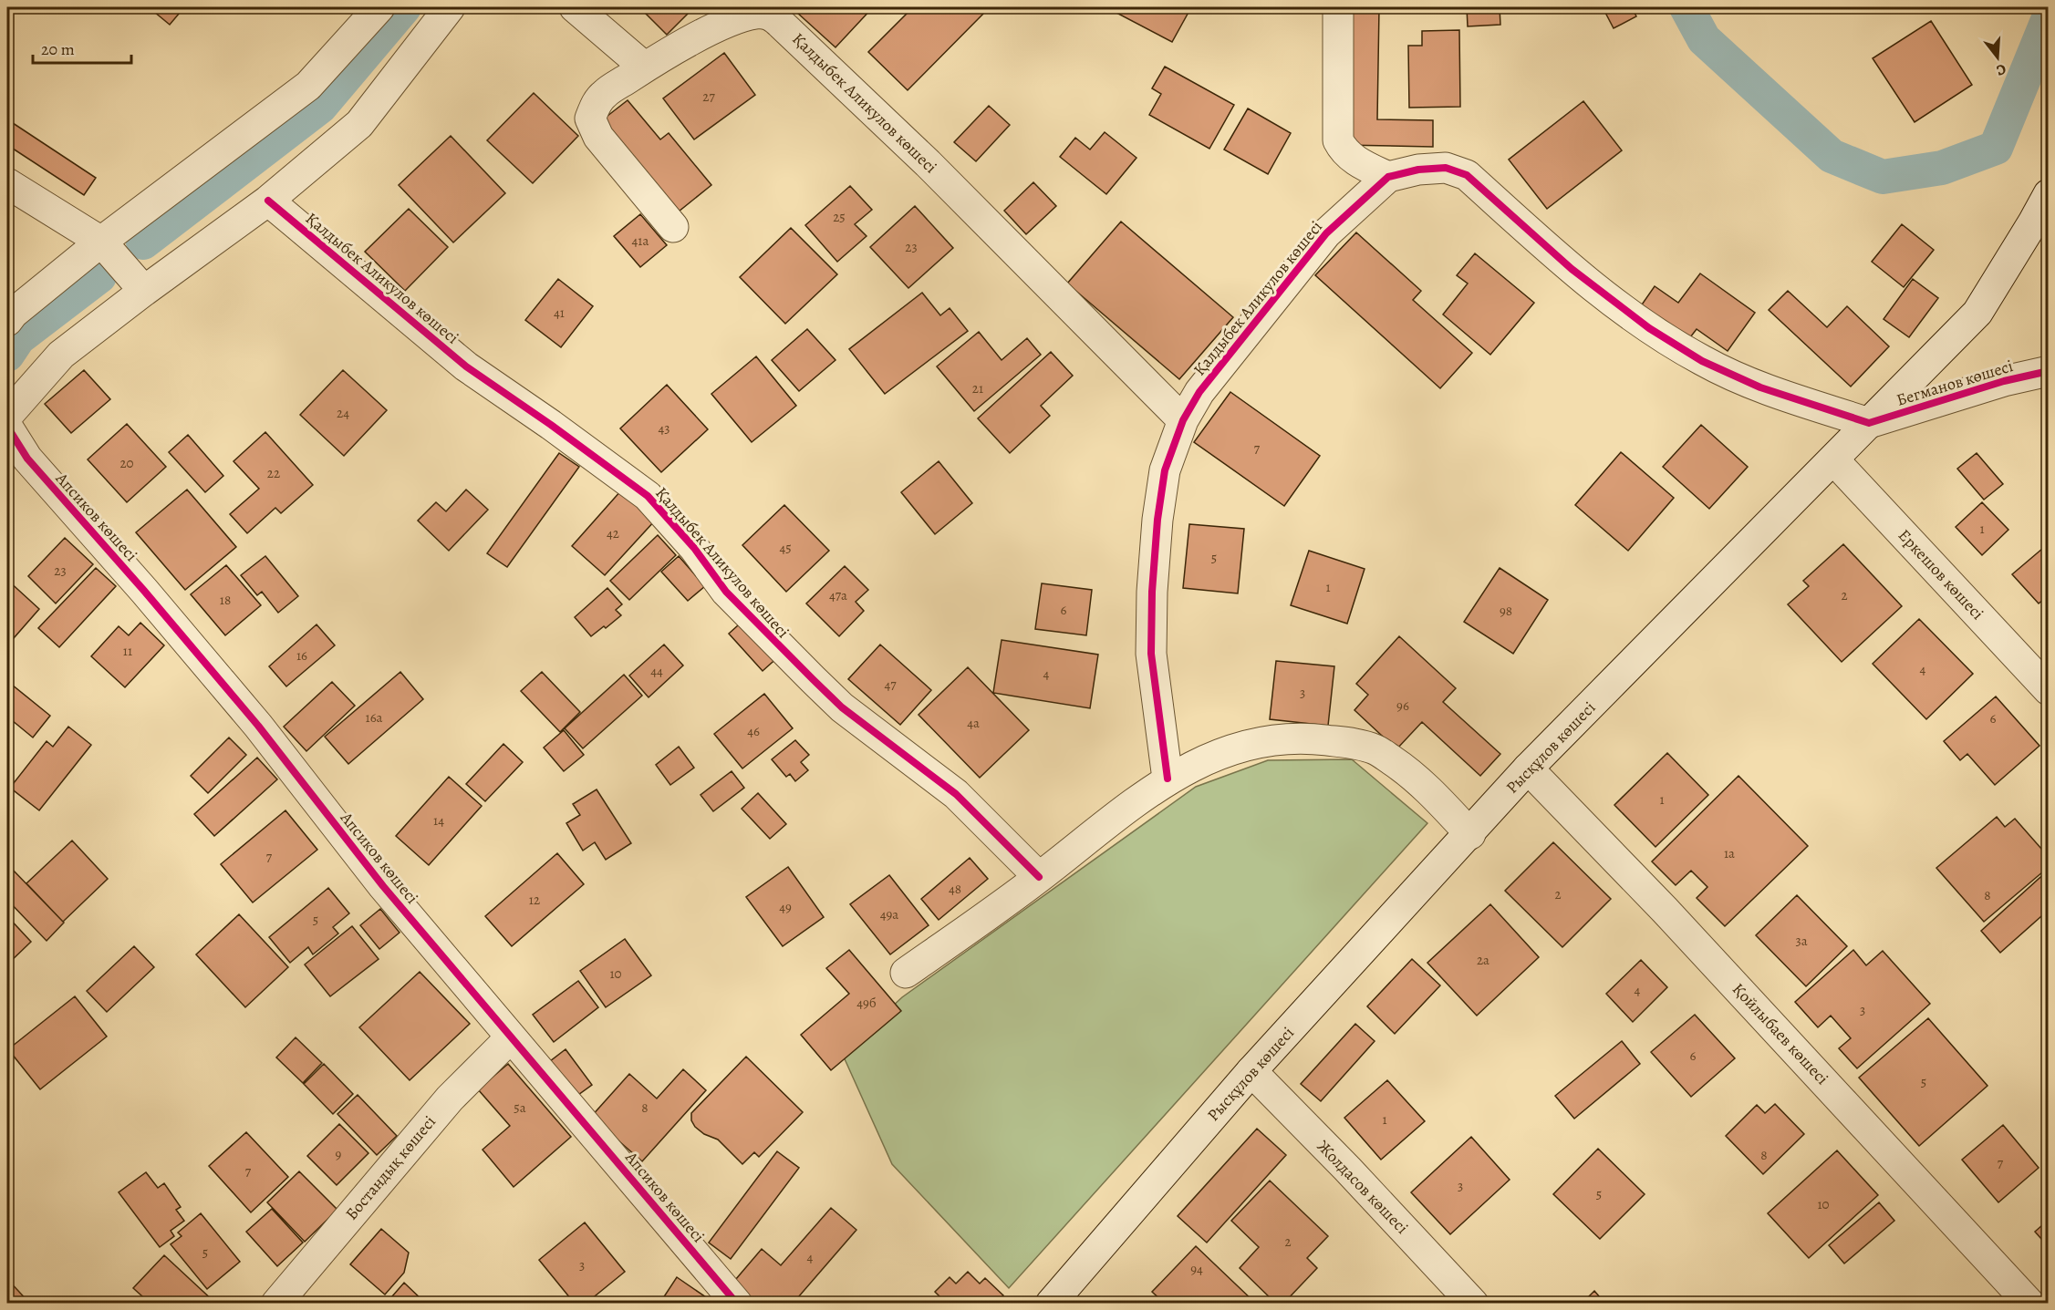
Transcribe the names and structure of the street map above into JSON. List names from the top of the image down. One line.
{"streets":{"street":["Қалдыбек Аликулов көшесі","Бегманов көшесі","Апсиков көшесі","Еркешов көшесі","Рысқұлов көшесі","Қойлыбаев көшесі","Бостандық көшесі","Жолдасов көшесі"]},"crossings":[["Қалдыбек Аликулов көшесі","Бегманов көшесі"],["Қалдыбек Аликулов көшесі","Рысқұлов көшесі"],["Бегманов көшесі","Рысқұлов көшесі"],["Апсиков көшесі","Бостандық көшесі"],["Еркешов көшесі","Рысқұлов көшесі"],["Рысқұлов көшесі","Қойлыбаев көшесі"],["Рысқұлов көшесі","Жолдасов көшесі"]],"house_numbers":["27","25","41а","23","41","21","24","43","7","20","22","1","42","45","5","23","1","47а","2","18","6","98","11","16","4","44","4","47","3","96","16а","6","4а","46","1","14","1а","7","48","2","8","12","49","49а","5","3а","2а","10","4","49б","3","6","5","5а","8","1","9","8","7","7","3","5","10","2","5","4","3","94"],"scale_bar":"20 m","north":"bottom"}
